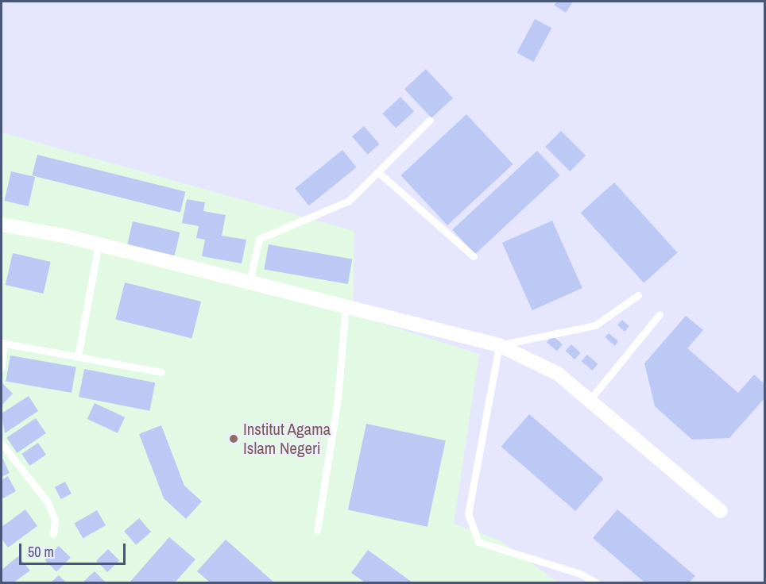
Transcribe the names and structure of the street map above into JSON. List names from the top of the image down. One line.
{"places":["Institut Agama Islam Negeri"],"scale_bar":"50 m"}
